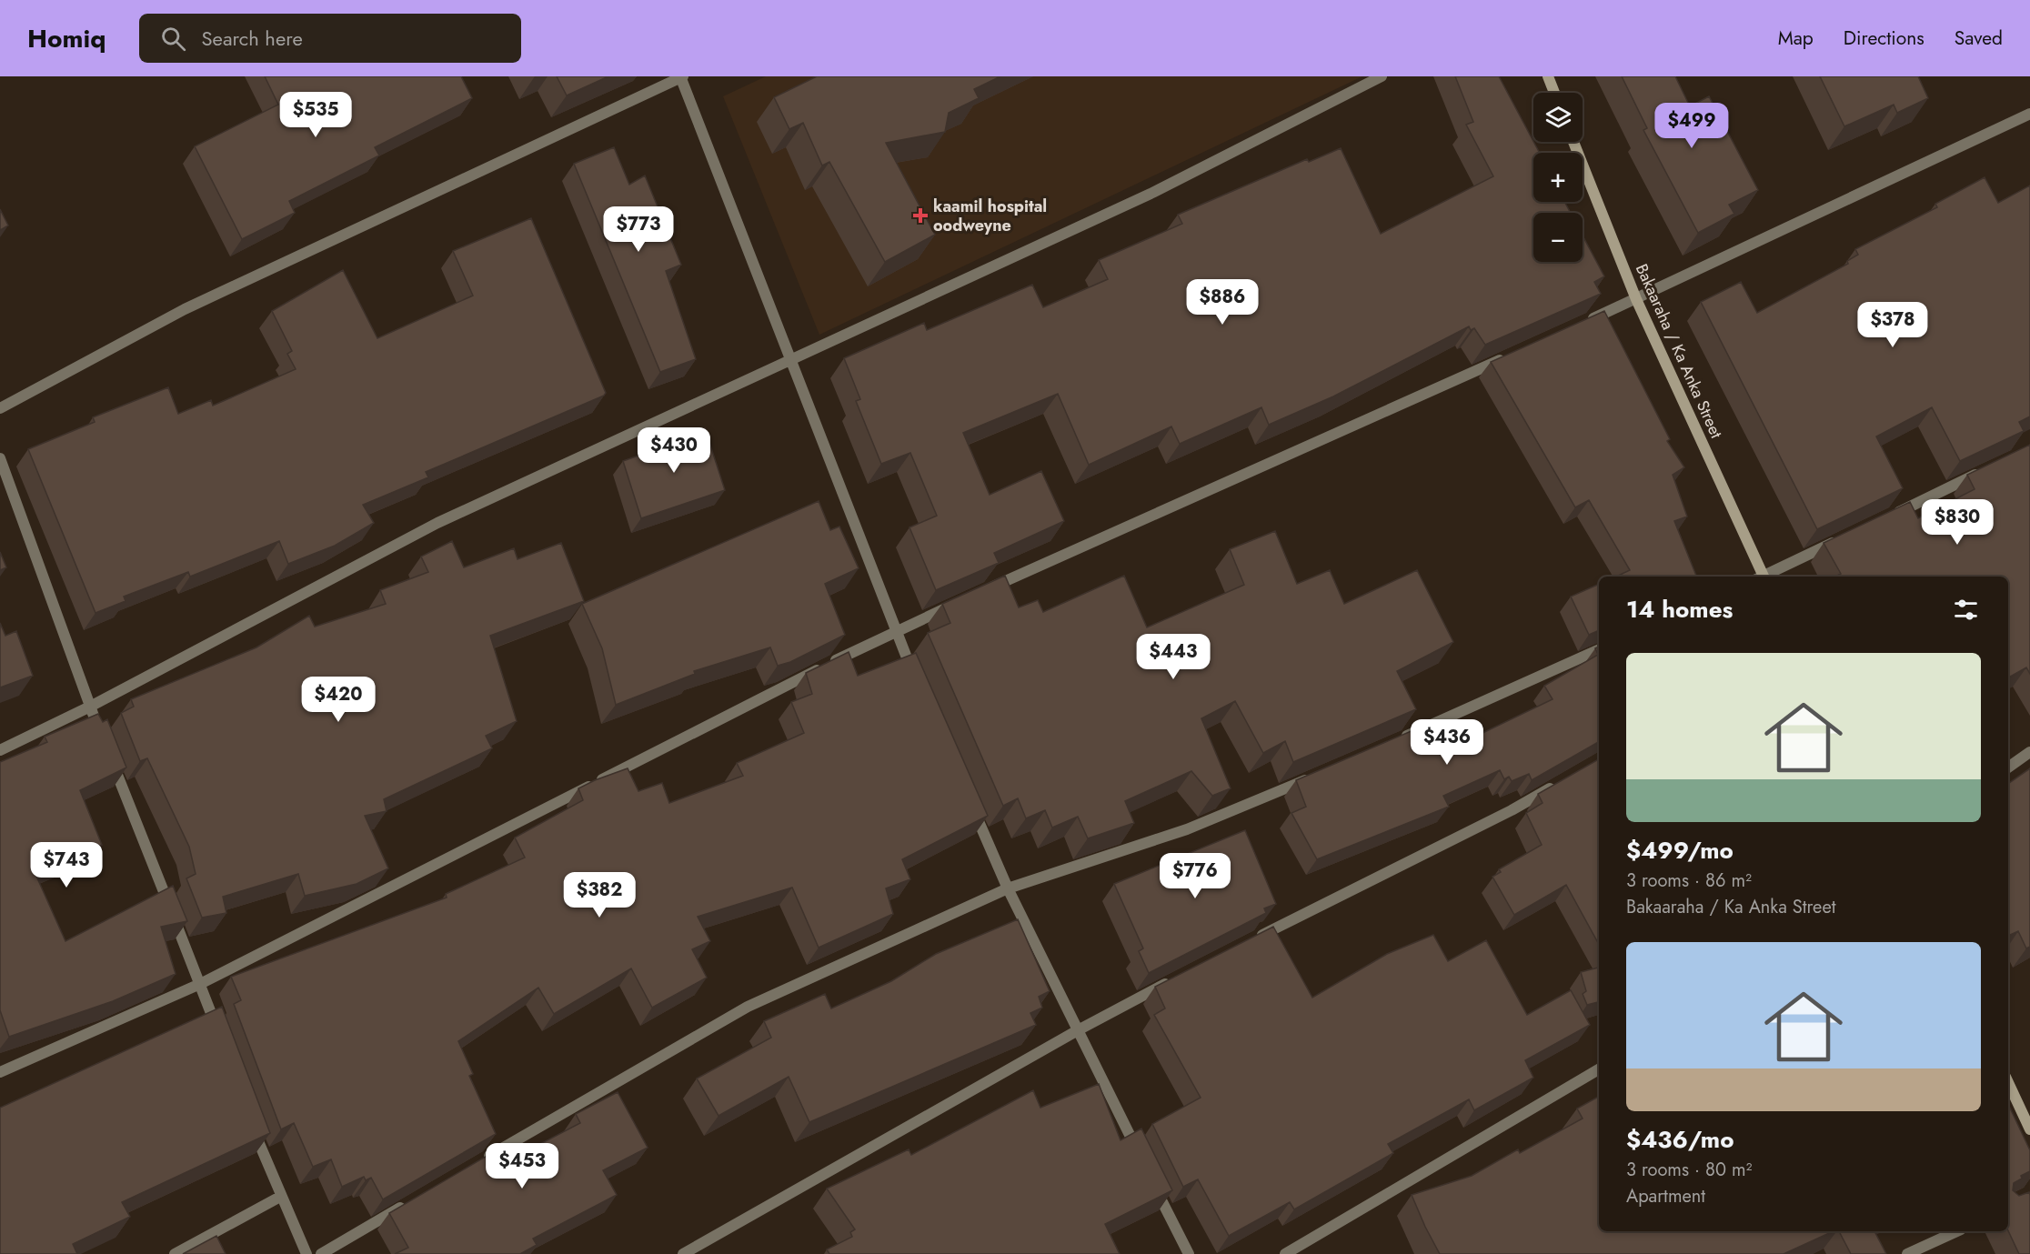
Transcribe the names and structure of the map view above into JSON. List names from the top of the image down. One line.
{"streets":{"street":["Bakaaraha / Ka Anka Street"]},"places":{"health":["kaamil hospital oodweyne"]},"page":{"header":"Homiq","search":"Search here","nav":["Map","Directions","Saved"],"price":["$535","$499","$773","$886","$378","$430","$830","$443","$420","$436","$743","$776","$382","$453"],"map_buttons":["+","−"],"heading":"14 homes","list":[{"name":"$499/mo","note":"3 rooms · 86 m² · Bakaaraha / Ka Anka Street"},{"name":"$436/mo","note":"3 rooms · 80 m² · Apartment"}]}}
